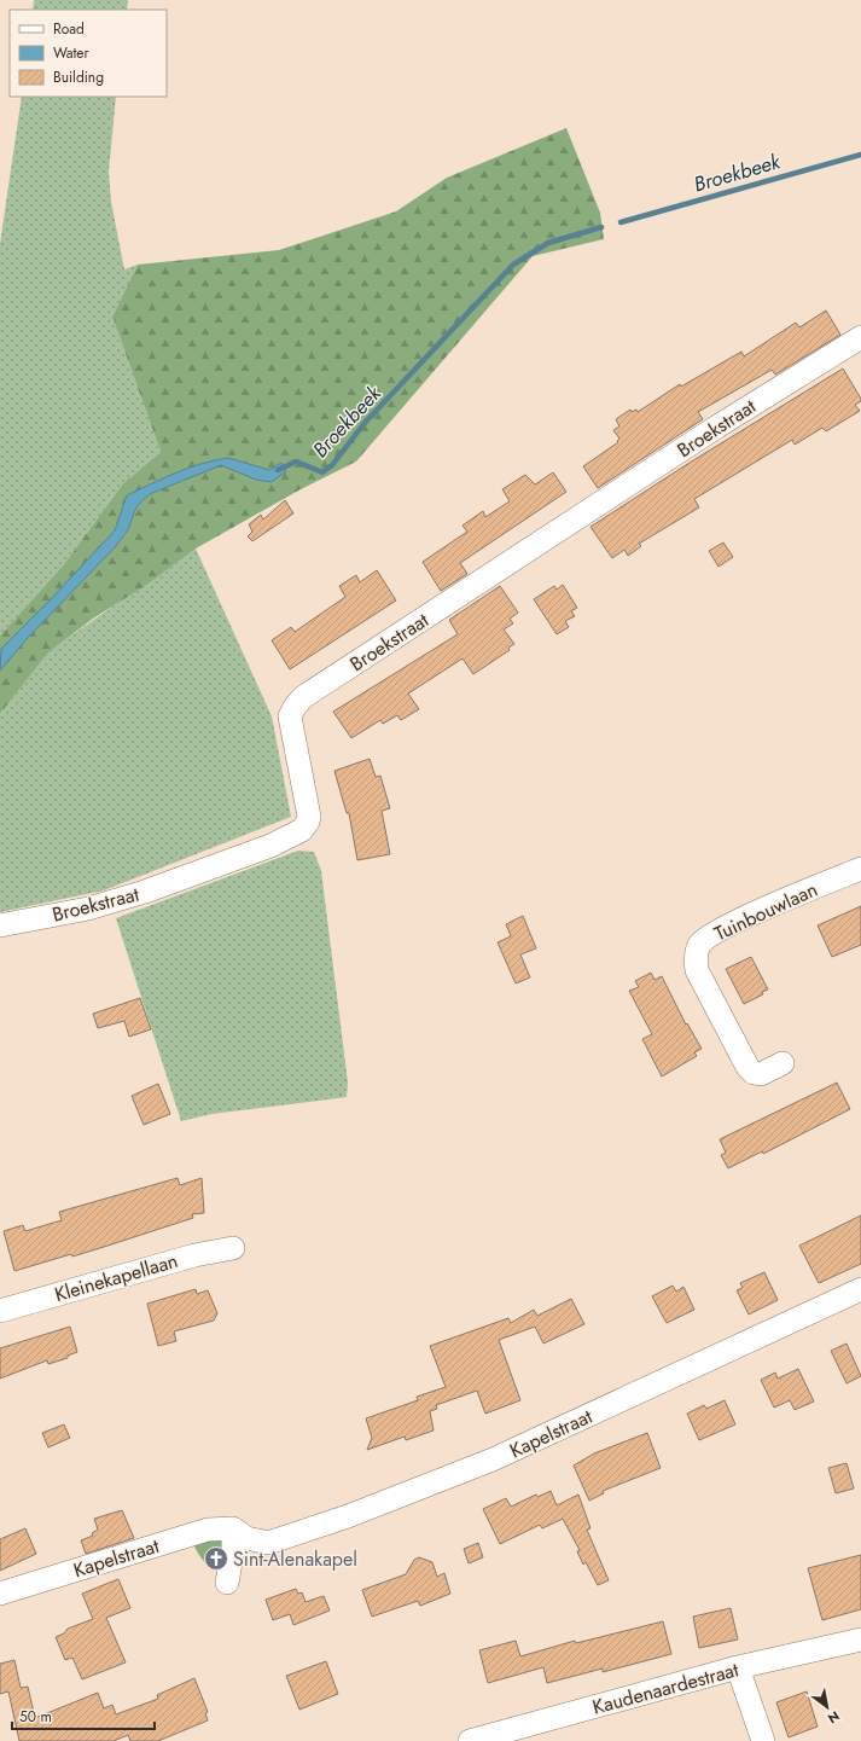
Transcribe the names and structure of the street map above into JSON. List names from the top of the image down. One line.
{"streets":{"street":["Broekstraat","Tuinbouwlaan","Kleinekapellaan","Kapelstraat","Kaudenaardestraat"]},"water":["Broekbeek"],"places":{"church":["Sint-Alenakapel"]},"legend":["Road","Water","Building"],"scale_bar":"50 m","north":"bottom right"}
